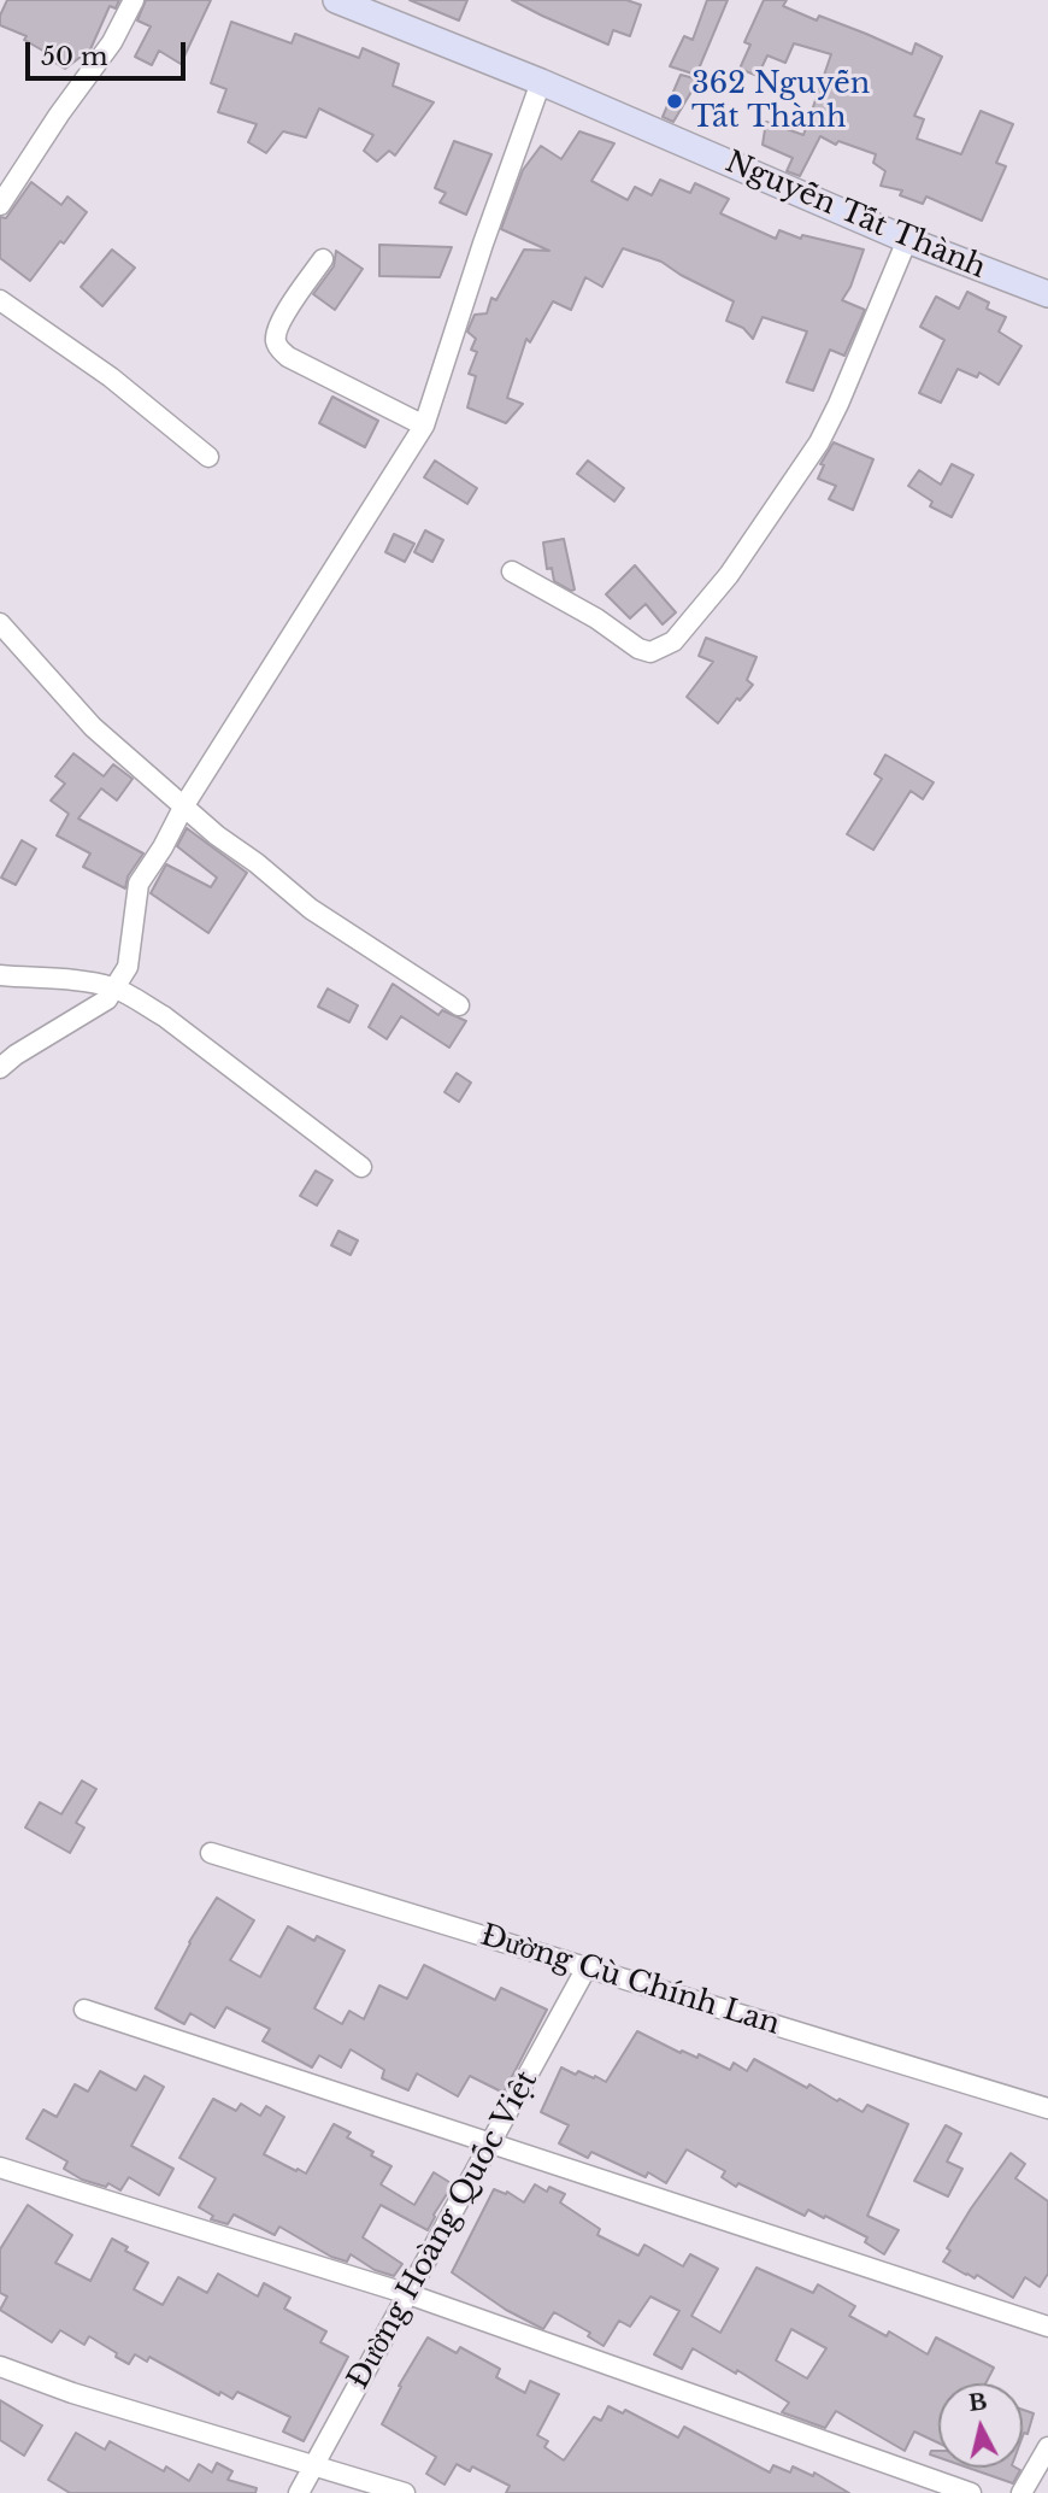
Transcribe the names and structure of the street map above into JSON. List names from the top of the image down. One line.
{"streets":{"main road":["Nguyễn Tất Thành"],"street":["Đường Cù Chính Lan","Đường Hoàng Quốc Việt"]},"crossings":[["Đường Cù Chính Lan","Đường Hoàng Quốc Việt"]],"places":["362 Nguyễn Tất Thành"],"scale_bar":"50 m","north":"top"}
